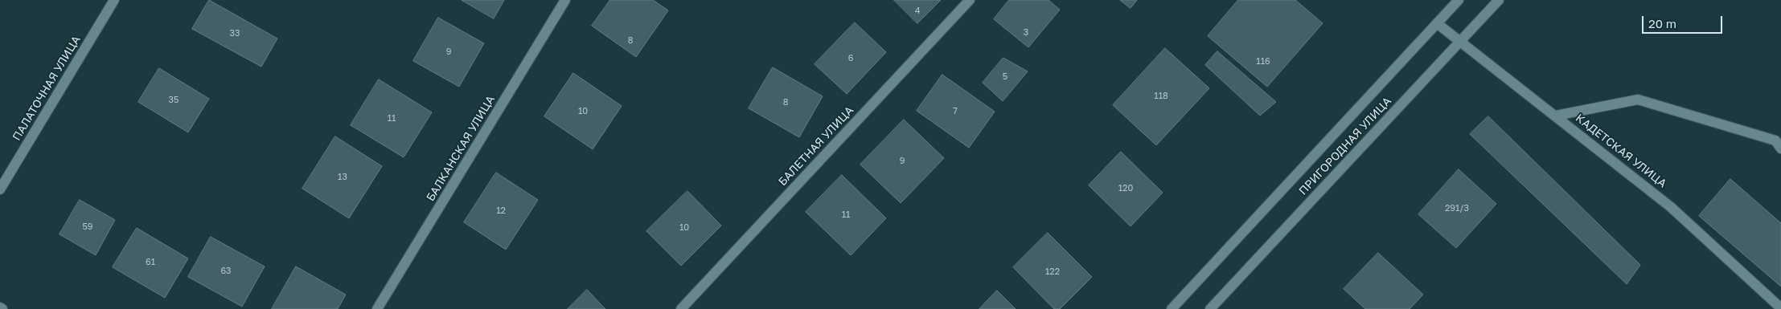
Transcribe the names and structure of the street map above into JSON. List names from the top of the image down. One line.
{"streets":{"street":["ПАЛАТОЧНАЯ УЛИЦА","БАЛЕТНАЯ УЛИЦА","ПРИГОРОДНАЯ УЛИЦА","БАЛКАНСКАЯ УЛИЦА","КАДЕТСКАЯ УЛИЦА"]},"crossings":[["ПРИГОРОДНАЯ УЛИЦА","КАДЕТСКАЯ УЛИЦА"]],"house_numbers":["4","3","33","8","9","6","116","5","118","35","8","10","7","11","9","13","120","291/3","12","11","59","10","61","63","122"],"scale_bar":"20 m"}
